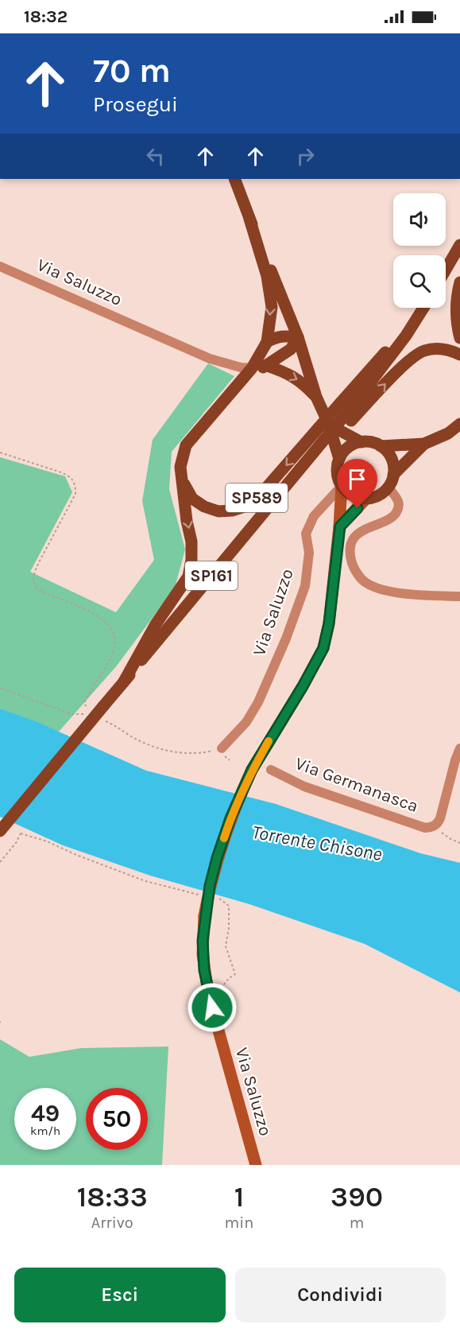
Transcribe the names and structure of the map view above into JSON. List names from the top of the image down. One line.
{"streets":{"main road":["Via Saluzzo","SP589","SP161"],"street":["Via Germanasca"]},"crossings":[["Via Saluzzo","SP589"],["SP589","SP161"]],"water":["Torrente Chisone"],"page":{"status":"18:32","turn":["70 m","Prosegui"],"speed":"49 km/h","limit":"50","eta":["18:33","Arrivo","1","min","390","m"],"buttons":["Esci","Condividi"]}}
